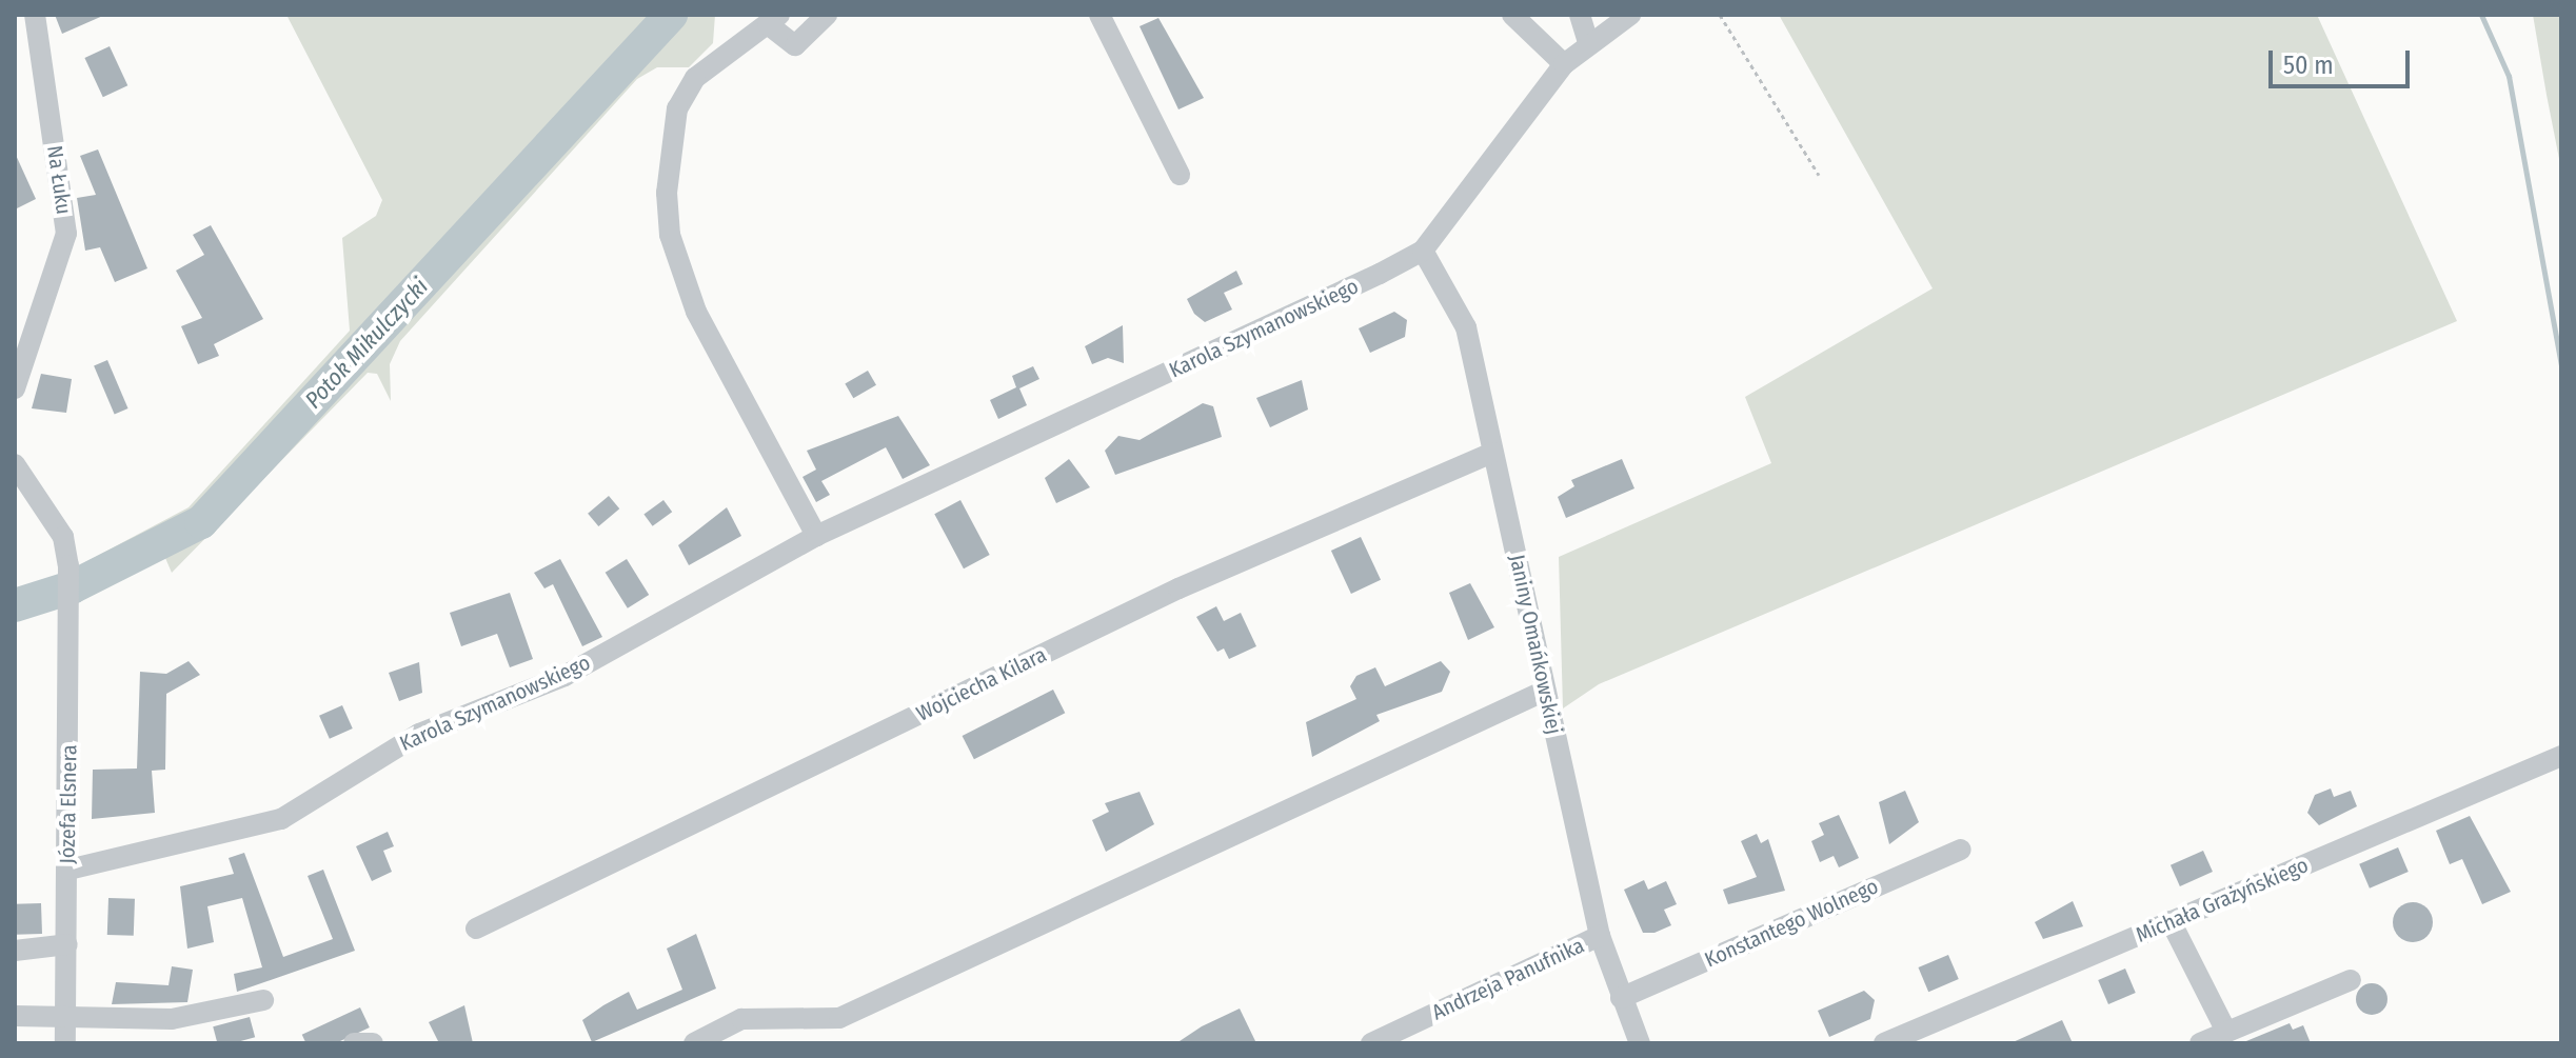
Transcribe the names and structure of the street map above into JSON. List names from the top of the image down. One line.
{"streets":{"street":["Na Łuku","Karola Szymanowskiego","Janiny Omańkowskiej","Wojciecha Kilara","Józefa Elsnera","Michała Grażyńskiego","Konstantego Wolnego","Andrzeja Panufnika"]},"crossings":[["Karola Szymanowskiego","Janiny Omańkowskiej"],["Karola Szymanowskiego","Józefa Elsnera"],["Janiny Omańkowskiej","Wojciecha Kilara"],["Janiny Omańkowskiej","Konstantego Wolnego"],["Janiny Omańkowskiej","Andrzeja Panufnika"]],"water":["Potok Mikulczycki"],"scale_bar":"50 m"}
